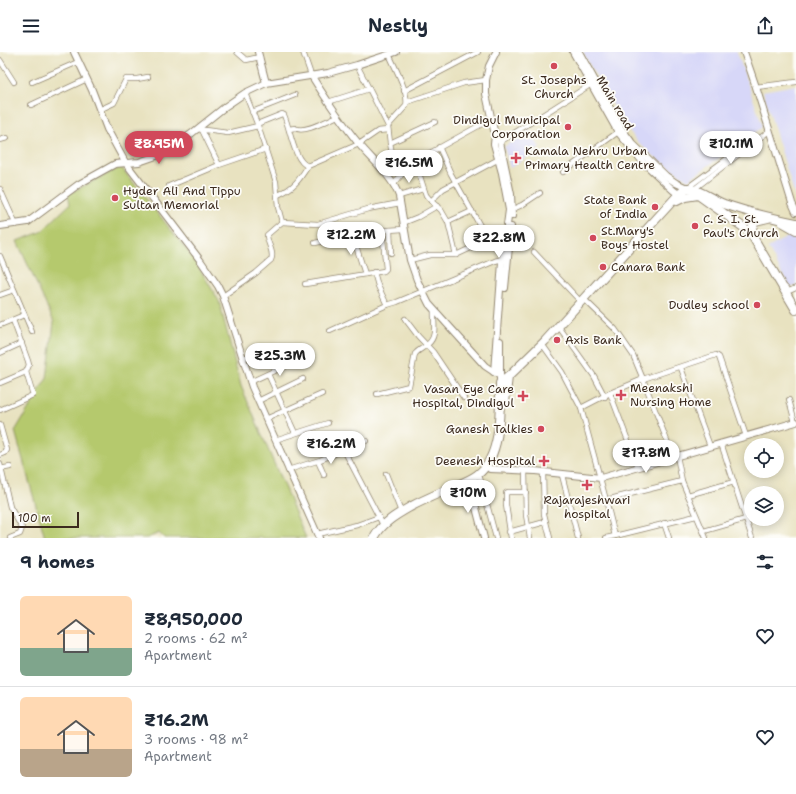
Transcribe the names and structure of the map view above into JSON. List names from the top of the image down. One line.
{"streets":{"main road":["Main road"]},"places":{"other":["St. Josephs Church","Dindigul Municipal Corporation","Hyder Ali And Tippu Sultan Memorial","State Bank of India","C. S. I. St. Paul's Church","St.Mary's Boys Hostel","Canara Bank","Dudley school","Axis Bank","Ganesh Talkies"],"health":["Kamala Nehru Urban Primary Health Centre","Meenakshi Nursing Home","Vasan Eye Care Hospital, Dindigul","Deenesh Hospital","Rajarajeshwari hospital"]},"scale_bar":"100 m","page":{"header":"Nestly","price":["₹8.95M","₹10.1M","₹16.5M","₹12.2M","₹22.8M","₹25.3M","₹16.2M","₹17.8M","₹10M"],"scale":"100 m","heading":"9 homes","list":[{"name":"₹8,950,000","note":"2 rooms · 62 m² · Apartment"},{"name":"₹16.2M","note":"3 rooms · 98 m² · Apartment"}]}}
